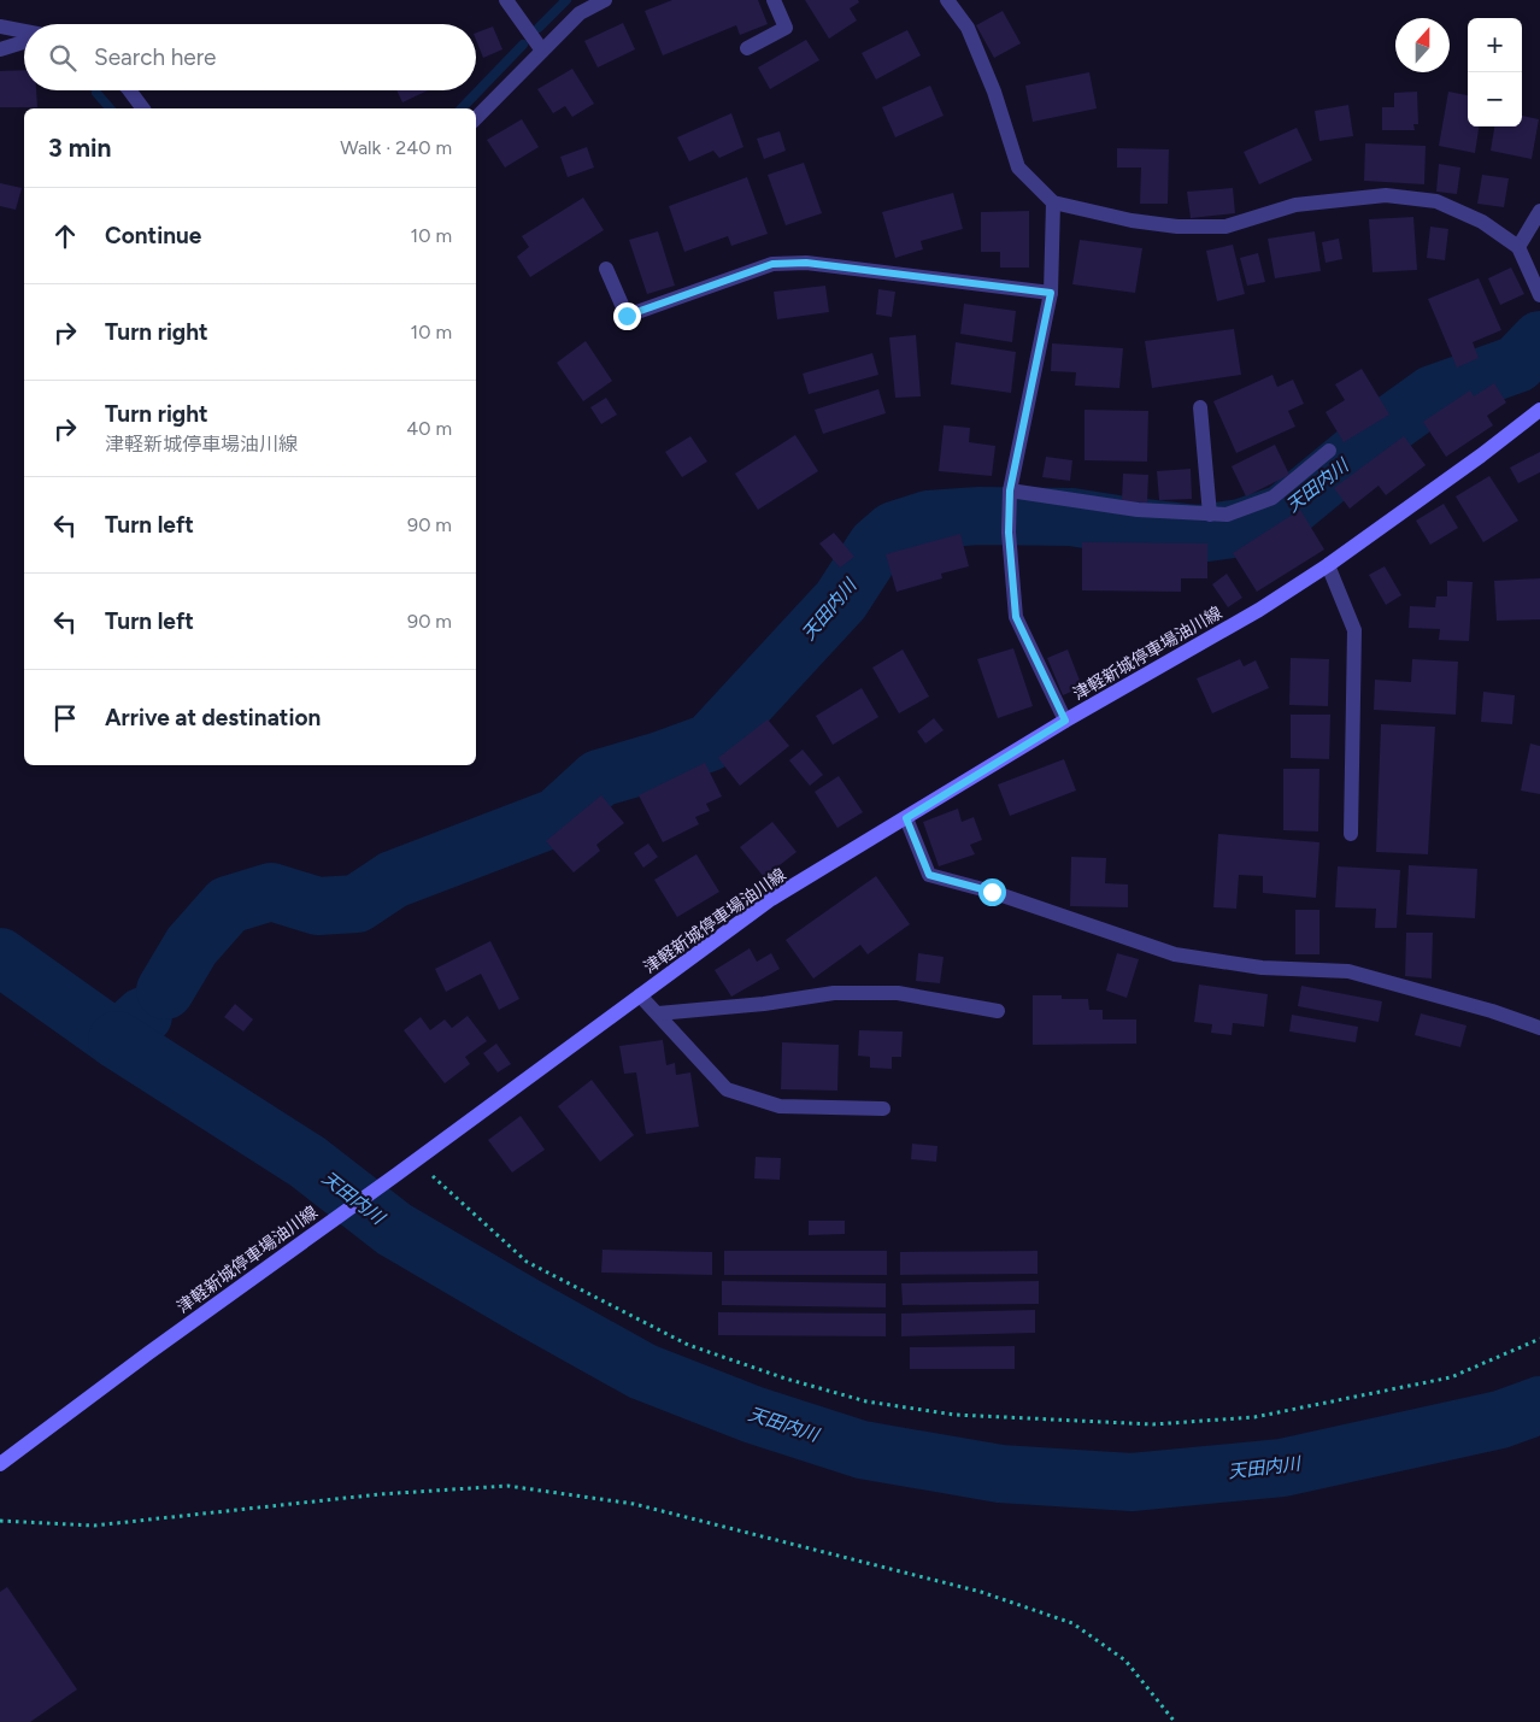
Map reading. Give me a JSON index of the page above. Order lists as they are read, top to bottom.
{
  "streets": {
    "main road": ["津軽新城停車場油川線"]
  },
  "water": ["天田内川"],
  "north": "top",
  "page": {
    "map_buttons": ["+", "−"],
    "search": "Search here",
    "heading": ["3 min", "Walk · 240 m"],
    "list": [
      ["Continue", "10 m"],
      ["Turn right", "10 m"],
      ["Turn right", "津軽新城停車場油川線", "40 m"],
      ["Turn left", "90 m"],
      ["Turn left", "90 m"],
      "Arrive at destination"
    ]
  }
}
